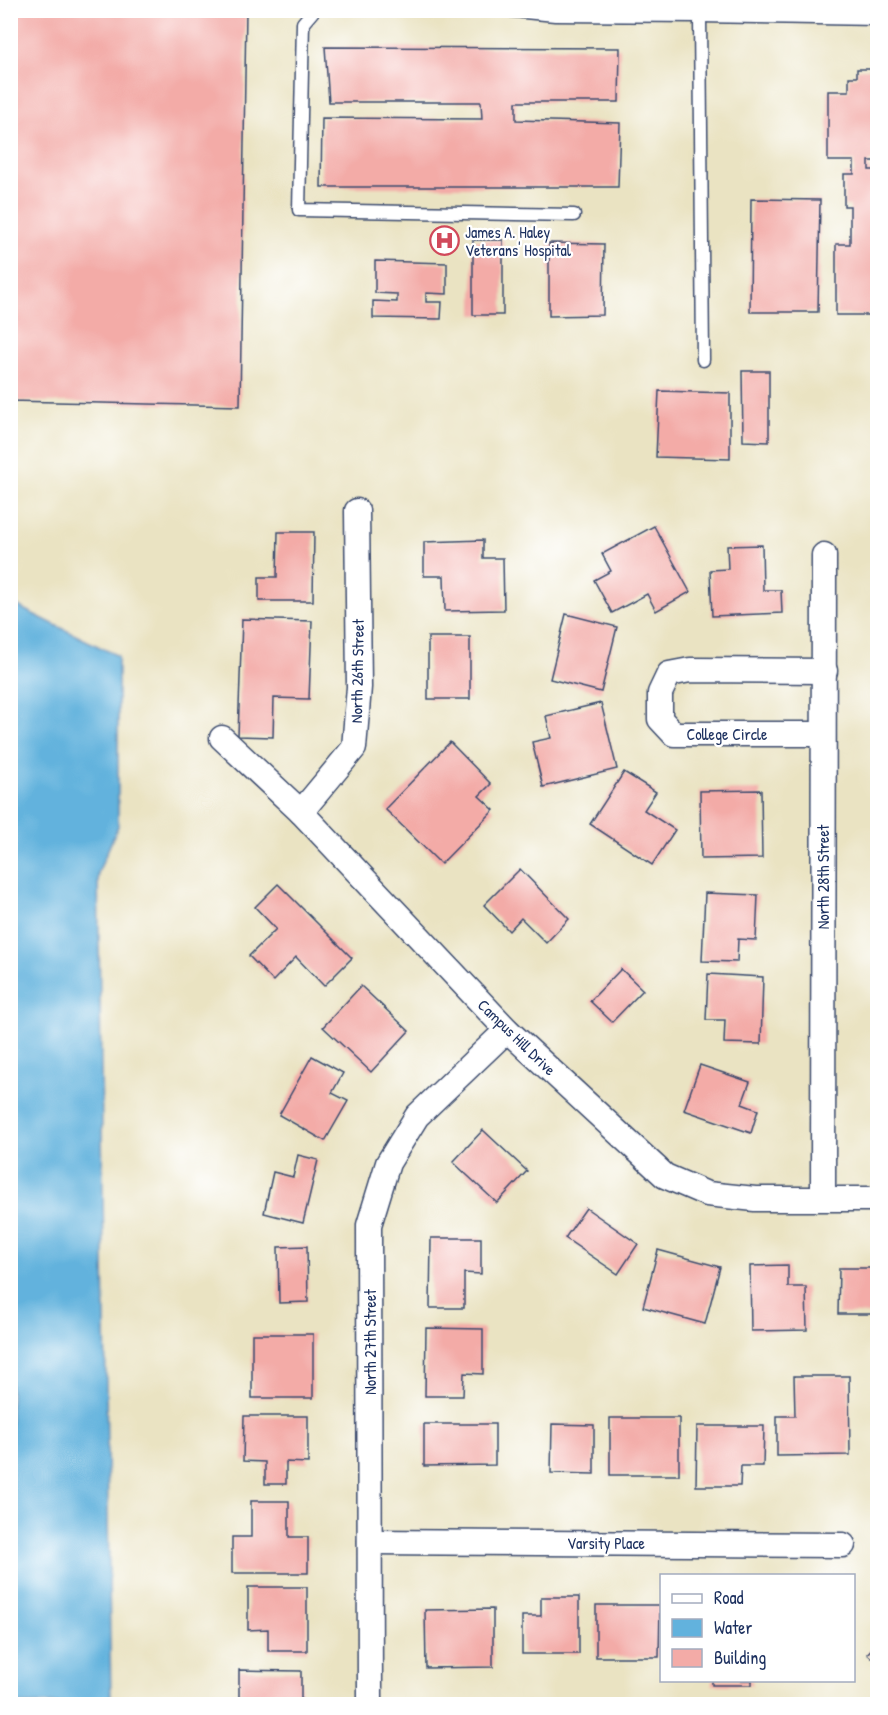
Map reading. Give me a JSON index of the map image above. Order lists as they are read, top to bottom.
{
  "streets": {
    "street": [
      "North 26th Street",
      "College Circle",
      "North 28th Street",
      "Campus Hill Drive",
      "North 27th Street",
      "Varsity Place"
    ]
  },
  "crossings": [
    ["North 26th Street", "Campus Hill Drive"],
    ["College Circle", "North 28th Street"],
    ["North 28th Street", "Campus Hill Drive"],
    ["Campus Hill Drive", "North 27th Street"],
    ["North 27th Street", "Varsity Place"]
  ],
  "places": {
    "hospital": ["James A. Haley Veterans' Hospital"]
  },
  "legend": ["Road", "Water", "Building"]
}
